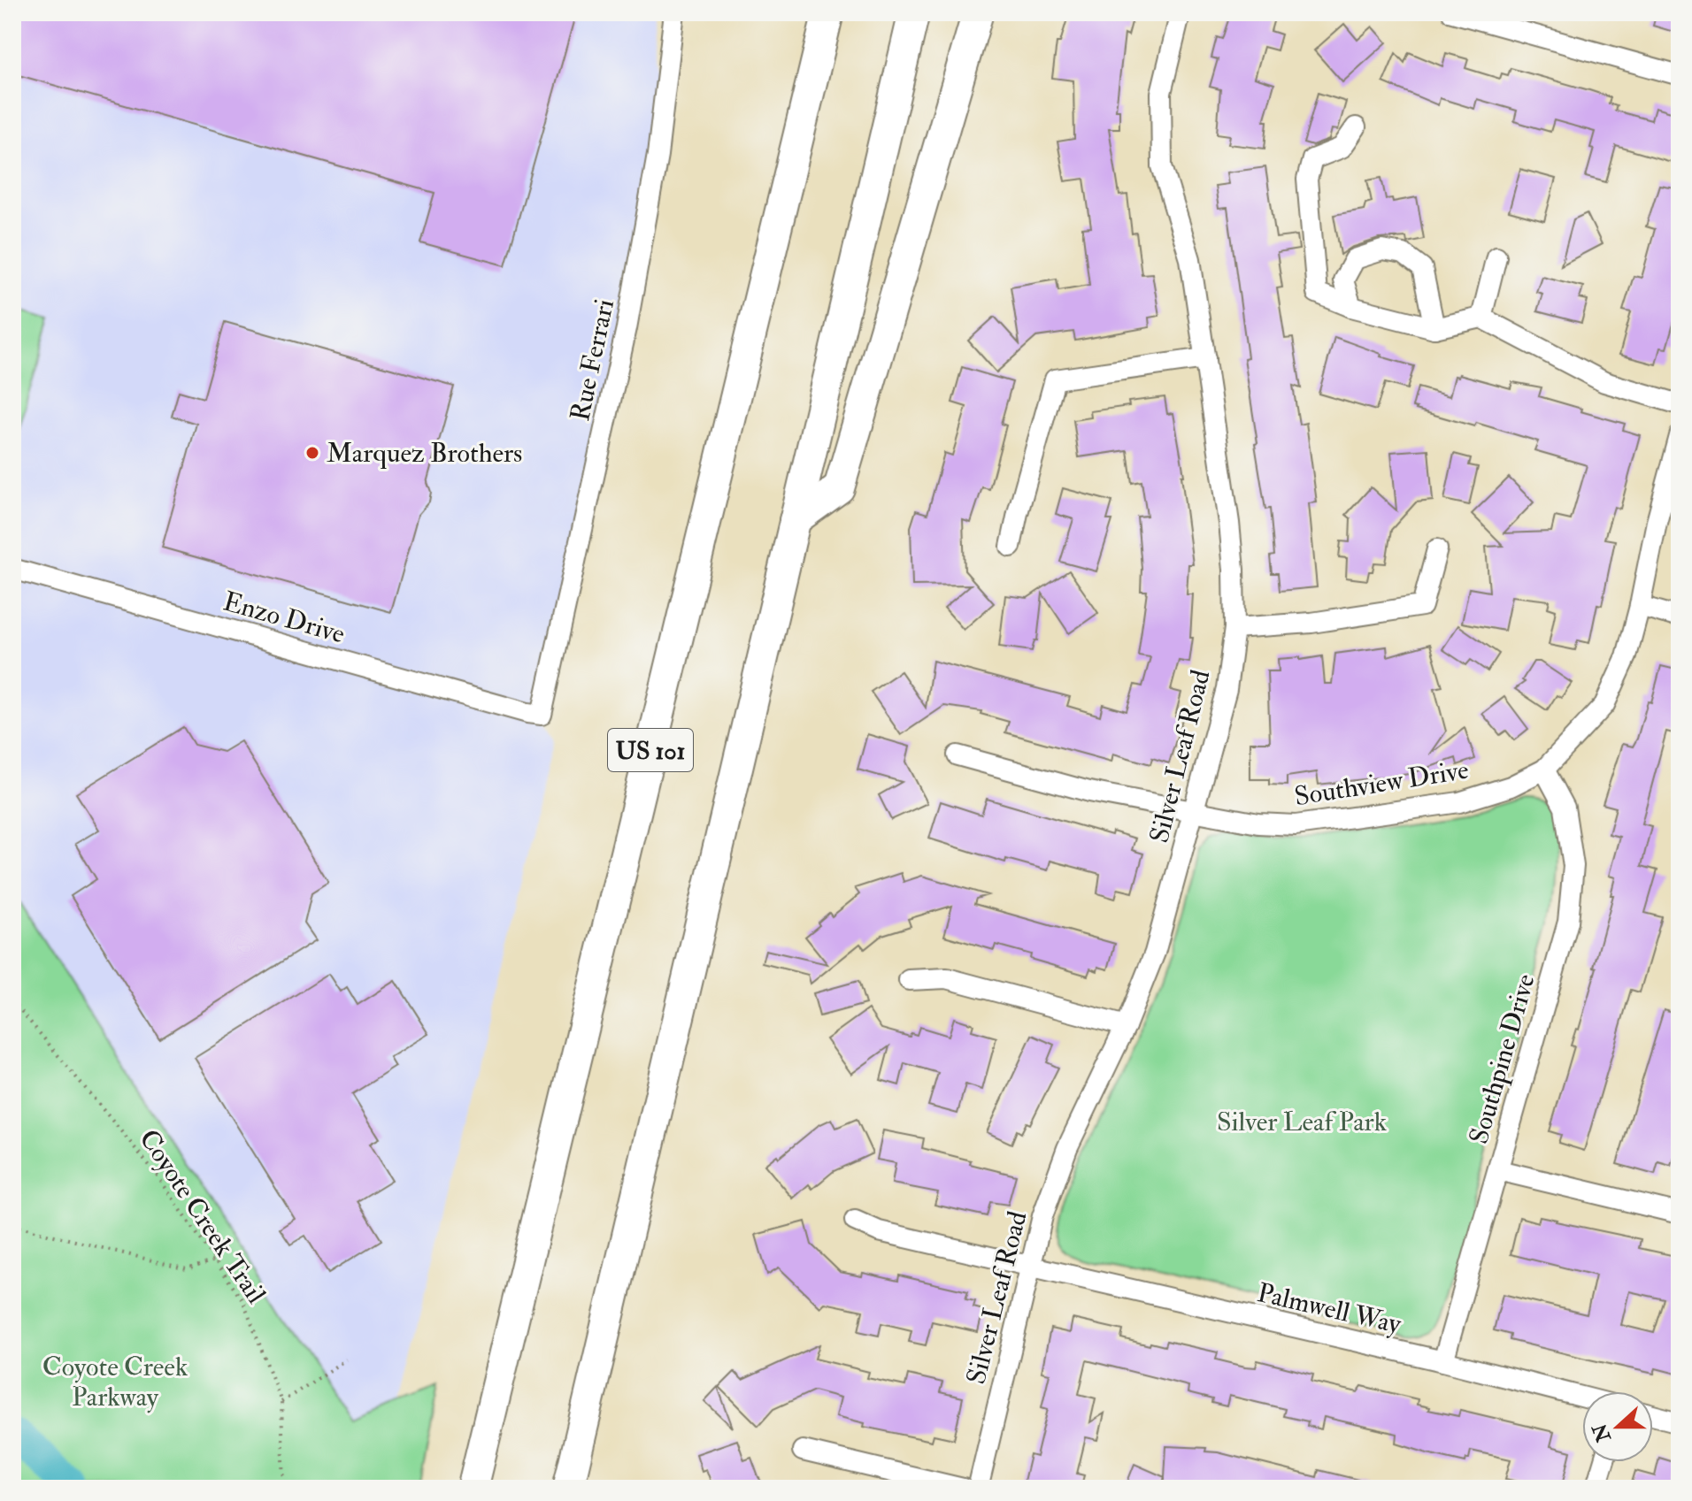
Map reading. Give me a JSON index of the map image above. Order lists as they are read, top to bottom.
{
  "streets": {
    "highway": ["US 101"],
    "street": [
      "Rue Ferrari",
      "Enzo Drive",
      "Silver Leaf Road",
      "Southview Drive",
      "Southpine Drive",
      "Palmwell Way"
    ],
    "path": ["Coyote Creek Trail"]
  },
  "crossings": [
    ["Rue Ferrari", "Enzo Drive"],
    ["Silver Leaf Road", "Southview Drive"],
    ["Silver Leaf Road", "Palmwell Way"],
    ["Southview Drive", "Southpine Drive"],
    ["Southpine Drive", "Palmwell Way"]
  ],
  "parks": ["Silver Leaf Park", "Coyote Creek Parkway"],
  "places": ["Marquez Brothers"],
  "north": "left"
}
